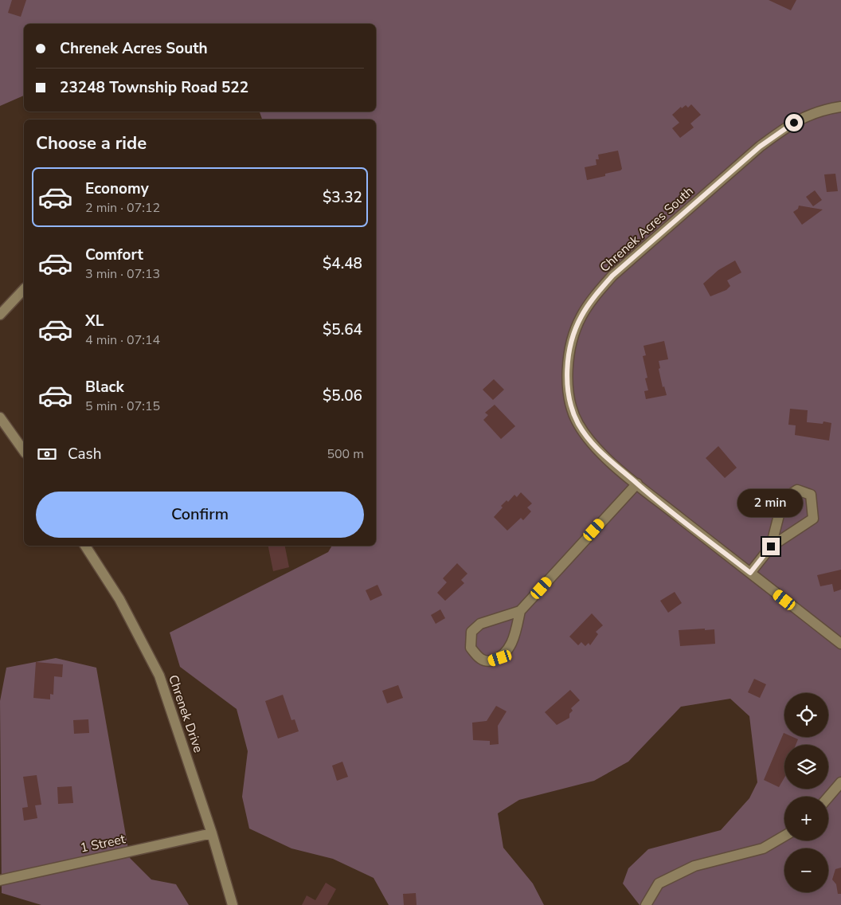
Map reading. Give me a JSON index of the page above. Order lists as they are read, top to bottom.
{
  "streets": {
    "street": ["Chrenek Acres South", "Chrenek Drive", "1 Street"]
  },
  "crossings": [
    ["Chrenek Drive", "1 Street"]
  ],
  "page": {
    "banner": ["Chrenek Acres South", "23248 Township Road 522"],
    "heading": "Choose a ride",
    "list": [
      {
        "name": "Economy",
        "note": "2 min · 07:12",
        "value": "$3.32"
      },
      {
        "name": "Comfort",
        "note": "3 min · 07:13",
        "value": "$4.48"
      },
      {
        "name": "XL",
        "note": "4 min · 07:14",
        "value": "$5.64"
      },
      {
        "name": "Black",
        "note": "5 min · 07:15",
        "value": "$5.06"
      }
    ],
    "pay": ["Cash", "500 m"],
    "buttons": "Confirm",
    "bubble": "2 min",
    "map_buttons": ["+", "−"]
  }
}
